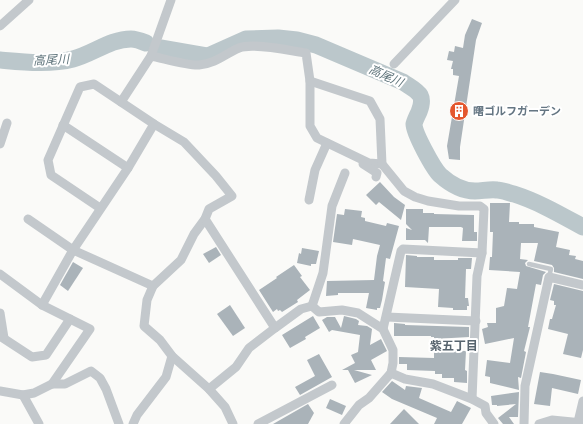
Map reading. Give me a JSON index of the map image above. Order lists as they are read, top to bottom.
{
  "districts": ["紫五丁目"],
  "water": ["高尾川"],
  "places": {
    "building": ["曙ゴルフガーデン"]
  }
}
